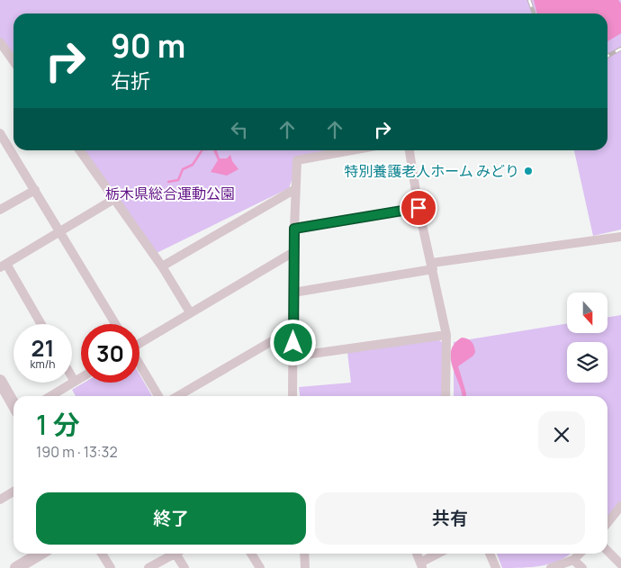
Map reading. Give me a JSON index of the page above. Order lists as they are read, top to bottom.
{
  "parks": ["栃木県総合運動公園"],
  "places": ["特別養護老人ホーム みどり"],
  "north": "bottom",
  "page": {
    "turn": ["90 m", "右折"],
    "speed": "21 km/h",
    "limit": "30",
    "heading": ["1 分", "190 m · 13:32"],
    "buttons": ["終了", "共有"]
  }
}
